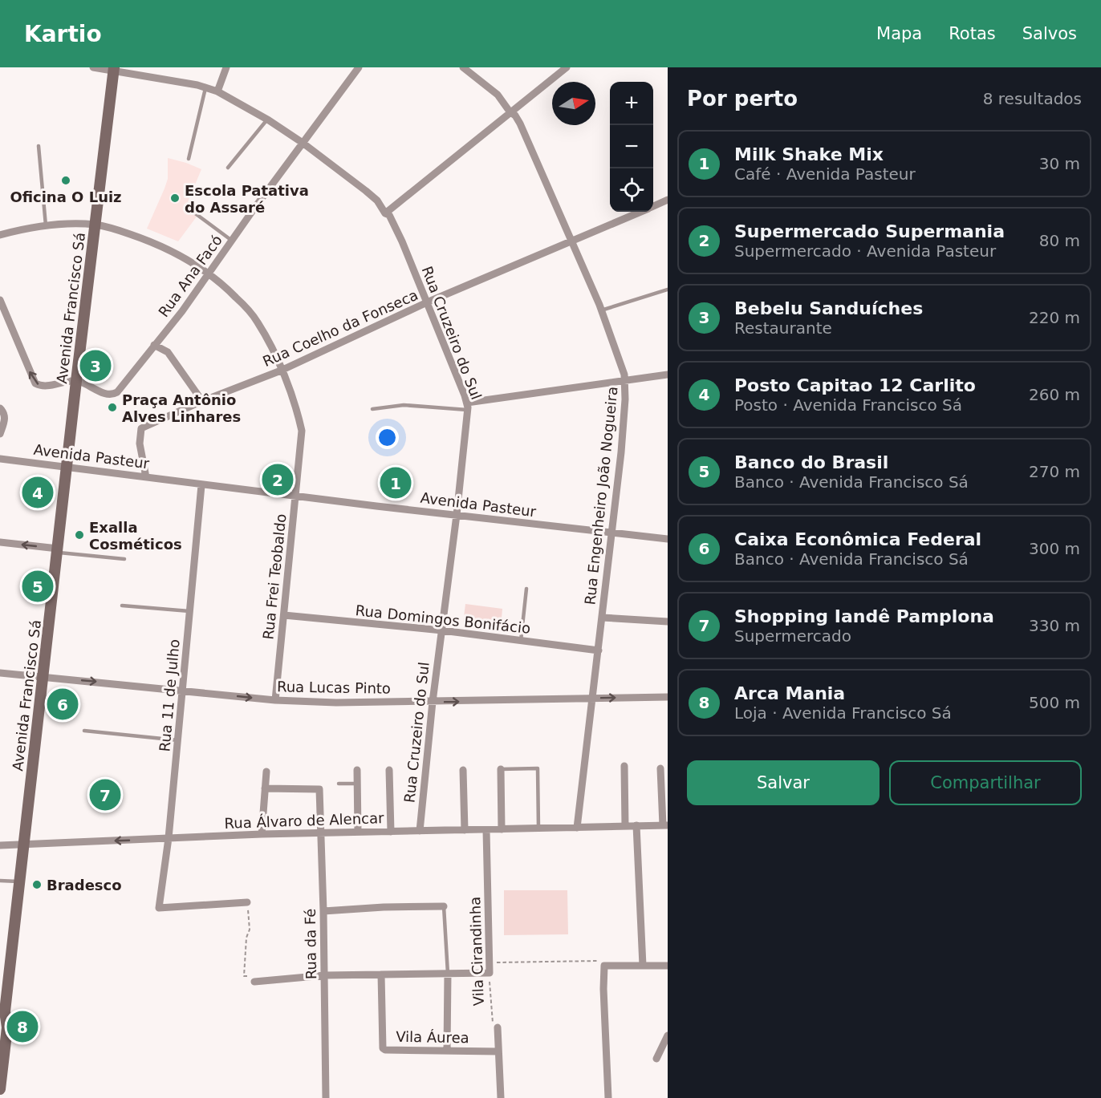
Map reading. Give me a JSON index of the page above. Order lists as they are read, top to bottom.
{
  "streets": {
    "main road": ["Avenida Francisco Sá"],
    "street": [
      "Rua Ana Facó",
      "Rua Coelho da Fonseca",
      "Rua Cruzeiro do Sul",
      "Avenida Pasteur",
      "Rua Engenheiro João Nogueira",
      "Rua Frei Teobaldo",
      "Rua Domingos Bonifácio",
      "Rua Lucas Pinto",
      "Rua 11 de Julho",
      "Rua Álvaro de Alencar",
      "Rua da Fé",
      "Vila Cirandinha",
      "Vila Áurea"
    ]
  },
  "crossings": [
    ["Rua Ana Facó", "Avenida Francisco Sá"],
    ["Rua Ana Facó", "Rua Cruzeiro do Sul"],
    ["Rua Ana Facó", "Rua Frei Teobaldo"],
    ["Avenida Francisco Sá", "Rua Cruzeiro do Sul"],
    ["Avenida Francisco Sá", "Avenida Pasteur"],
    ["Avenida Francisco Sá", "Rua Frei Teobaldo"],
    ["Avenida Francisco Sá", "Rua Lucas Pinto"],
    ["Avenida Francisco Sá", "Rua Álvaro de Alencar"],
    ["Rua Coelho da Fonseca", "Rua Cruzeiro do Sul"],
    ["Rua Coelho da Fonseca", "Avenida Pasteur"],
    ["Rua Coelho da Fonseca", "Rua Engenheiro João Nogueira"],
    ["Rua Coelho da Fonseca", "Rua Frei Teobaldo"],
    ["Rua Cruzeiro do Sul", "Avenida Pasteur"],
    ["Rua Cruzeiro do Sul", "Rua Domingos Bonifácio"],
    ["Rua Cruzeiro do Sul", "Rua Lucas Pinto"],
    ["Rua Cruzeiro do Sul", "Rua Álvaro de Alencar"],
    ["Avenida Pasteur", "Rua Engenheiro João Nogueira"],
    ["Avenida Pasteur", "Rua Frei Teobaldo"],
    ["Avenida Pasteur", "Rua 11 de Julho"],
    ["Rua Engenheiro João Nogueira", "Rua Domingos Bonifácio"],
    ["Rua Engenheiro João Nogueira", "Rua Lucas Pinto"],
    ["Rua Engenheiro João Nogueira", "Rua Álvaro de Alencar"],
    ["Rua Frei Teobaldo", "Rua Domingos Bonifácio"],
    ["Rua Frei Teobaldo", "Rua Lucas Pinto"],
    ["Rua Lucas Pinto", "Rua 11 de Julho"],
    ["Rua 11 de Julho", "Rua Álvaro de Alencar"],
    ["Rua Álvaro de Alencar", "Rua da Fé"],
    ["Rua Álvaro de Alencar", "Vila Cirandinha"]
  ],
  "one_way": ["Rua Lucas Pinto"],
  "places": [
    "Oficina O Luiz",
    "Escola Patativa do Assaré",
    "Praça Antônio Alves Linhares",
    "Exalla Cosméticos",
    "Bradesco"
  ],
  "north": "right",
  "page": {
    "header": "Kartio",
    "nav": ["Mapa", "Rotas", "Salvos"],
    "heading": ["Por perto", "8 resultados"],
    "map_buttons": ["+", "−"],
    "list": [
      {
        "mark": "1",
        "name": "Milk Shake Mix",
        "note": "Café · Avenida Pasteur",
        "value": "30 m"
      },
      {
        "mark": "2",
        "name": "Supermercado Supermania",
        "note": "Supermercado · Avenida Pasteur",
        "value": "80 m"
      },
      {
        "mark": "3",
        "name": "Bebelu Sanduíches",
        "note": "Restaurante",
        "value": "220 m"
      },
      {
        "mark": "4",
        "name": "Posto Capitao 12 Carlito",
        "note": "Posto · Avenida Francisco Sá",
        "value": "260 m"
      },
      {
        "mark": "5",
        "name": "Banco do Brasil",
        "note": "Banco · Avenida Francisco Sá",
        "value": "270 m"
      },
      {
        "mark": "6",
        "name": "Caixa Econômica Federal",
        "note": "Banco · Avenida Francisco Sá",
        "value": "300 m"
      },
      {
        "mark": "7",
        "name": "Shopping Iandê Pamplona",
        "note": "Supermercado",
        "value": "330 m"
      },
      {
        "mark": "8",
        "name": "Arca Mania",
        "note": "Loja · Avenida Francisco Sá",
        "value": "500 m"
      }
    ],
    "pins": [
      "3",
      "2",
      "1",
      "4",
      "5",
      "6",
      "7",
      "8"
    ],
    "buttons": ["Salvar", "Compartilhar"]
  }
}
